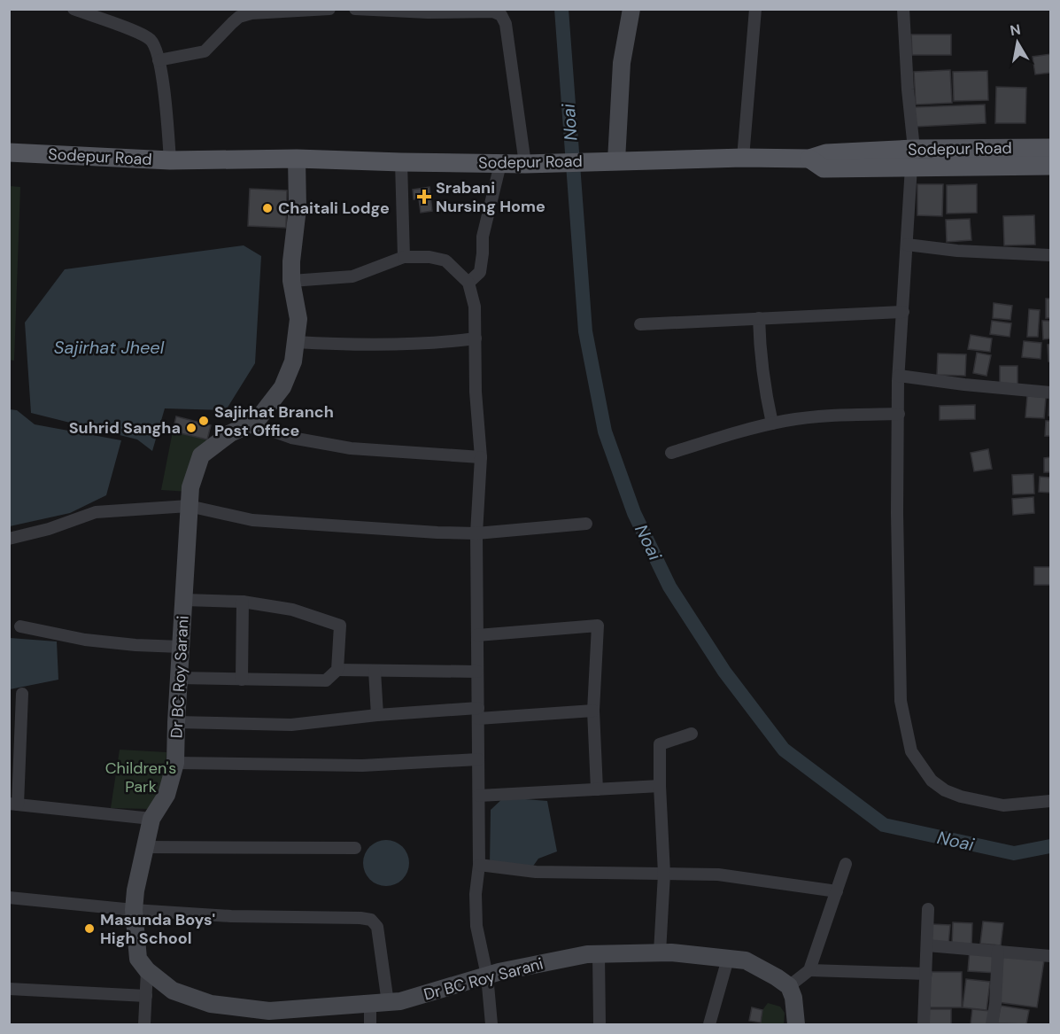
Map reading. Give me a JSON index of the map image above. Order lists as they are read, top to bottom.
{
  "streets": {
    "main road": ["Sodepur Road"],
    "street": ["Dr BC Roy Sarani"]
  },
  "crossings": [
    ["Sodepur Road", "Dr BC Roy Sarani"]
  ],
  "water": ["Noai", "Sajirhat Jheel"],
  "parks": ["Children's Park"],
  "places": {
    "health": ["Srabani Nursing Home"],
    "other": [
      "Chaitali Lodge",
      "Sajirhat Branch Post Office",
      "Suhrid Sangha",
      "Masunda Boys' High School"
    ]
  },
  "north": "top"
}
